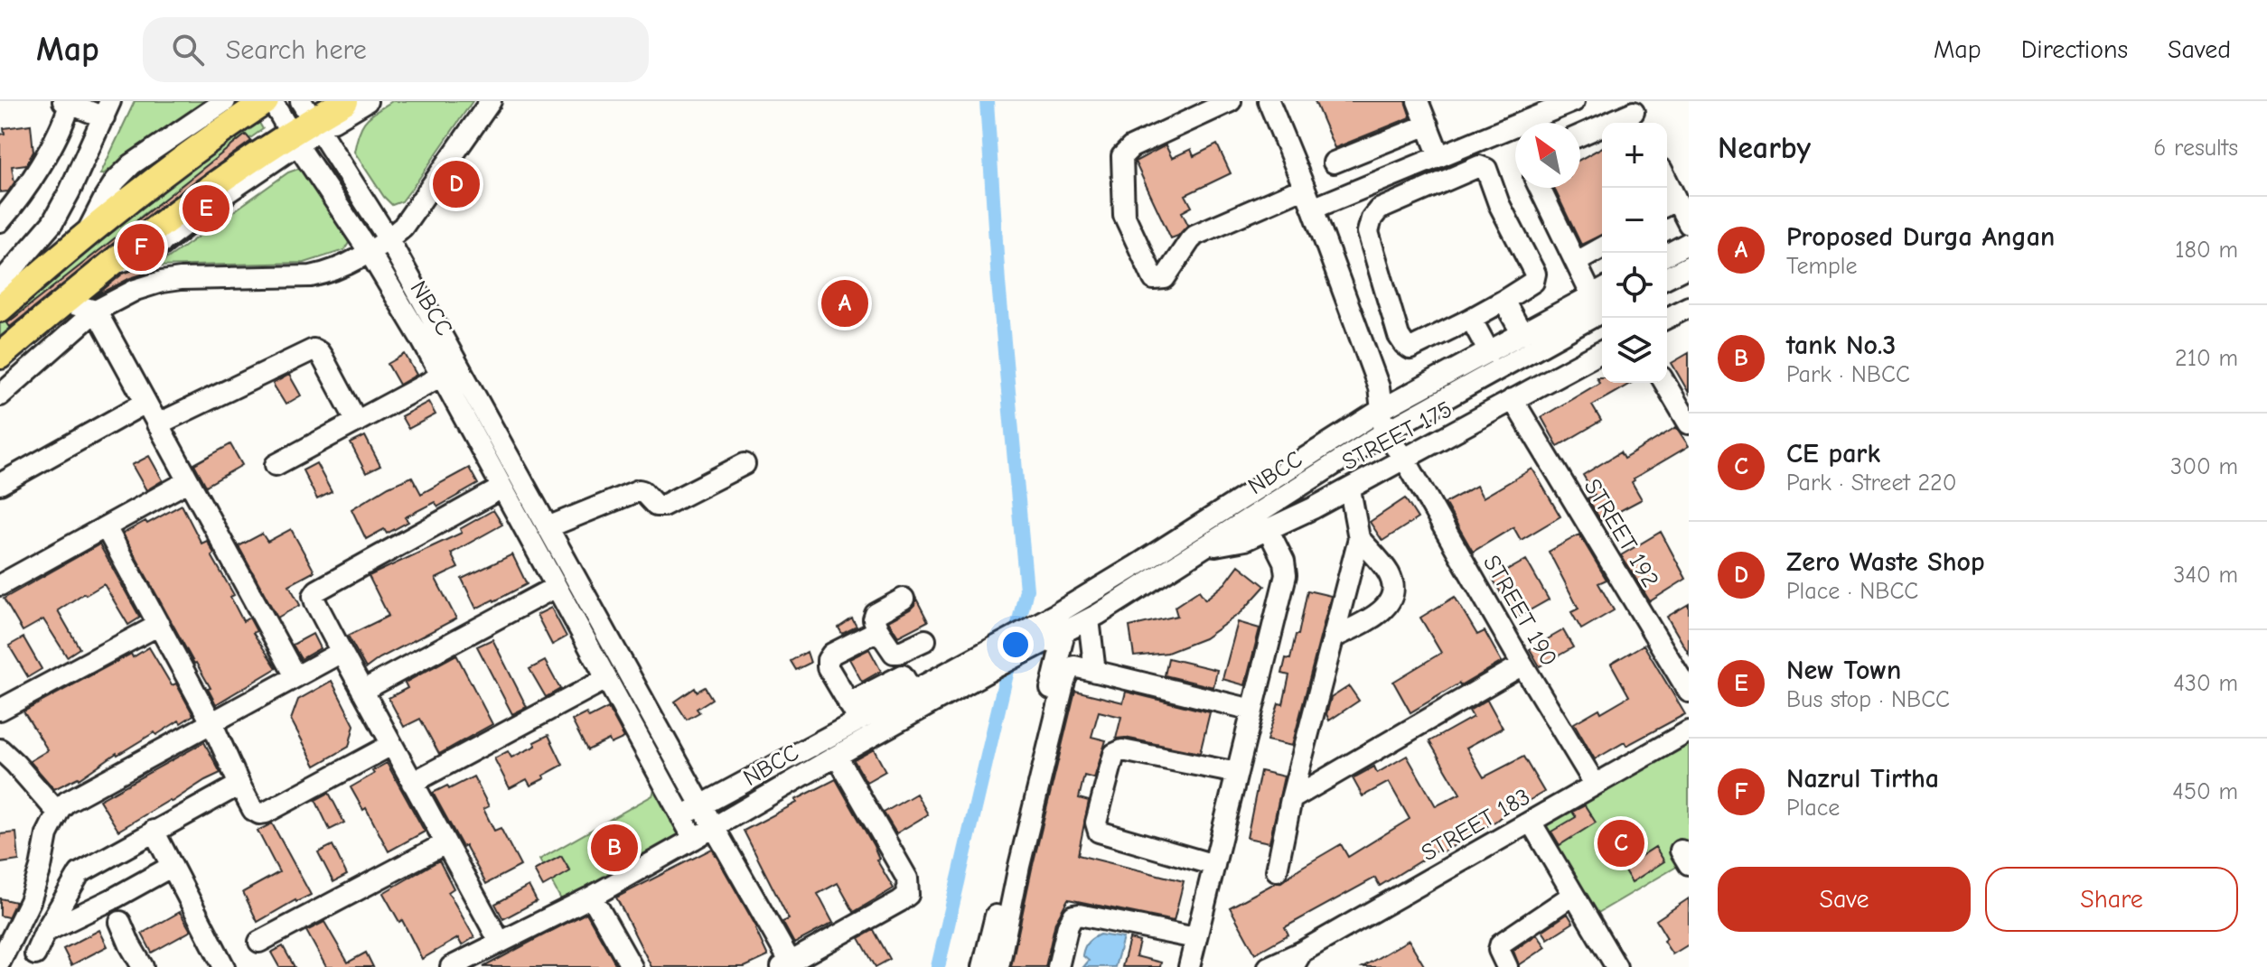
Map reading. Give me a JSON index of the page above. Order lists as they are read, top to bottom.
{
  "streets": {
    "street": [
      "NBCC",
      "STREET 175",
      "STREET 192",
      "STREET 190",
      "STREET 183"
    ]
  },
  "crossings": [
    ["NBCC", "STREET 175"],
    ["NBCC", "STREET 190"],
    ["STREET 175", "STREET 192"],
    ["STREET 175", "STREET 190"],
    ["STREET 190", "STREET 183"]
  ],
  "north": "top left",
  "page": {
    "header": "Map",
    "search": "Search here",
    "nav": ["Map", "Directions", "Saved"],
    "heading": ["Nearby", "6 results"],
    "map_buttons": ["+", "−"],
    "pins": [
      "D",
      "E",
      "F",
      "A",
      "C",
      "B"
    ],
    "list": [
      {
        "mark": "A",
        "name": "Proposed Durga Angan",
        "note": "Temple",
        "value": "180 m"
      },
      {
        "mark": "B",
        "name": "tank No.3",
        "note": "Park · NBCC",
        "value": "210 m"
      },
      {
        "mark": "C",
        "name": "CE park",
        "note": "Park · Street 220",
        "value": "300 m"
      },
      {
        "mark": "D",
        "name": "Zero Waste Shop",
        "note": "Place · NBCC",
        "value": "340 m"
      },
      {
        "mark": "E",
        "name": "New Town",
        "note": "Bus stop · NBCC",
        "value": "430 m"
      },
      {
        "mark": "F",
        "name": "Nazrul Tirtha",
        "note": "Place",
        "value": "450 m"
      }
    ],
    "buttons": ["Save", "Share"]
  }
}
